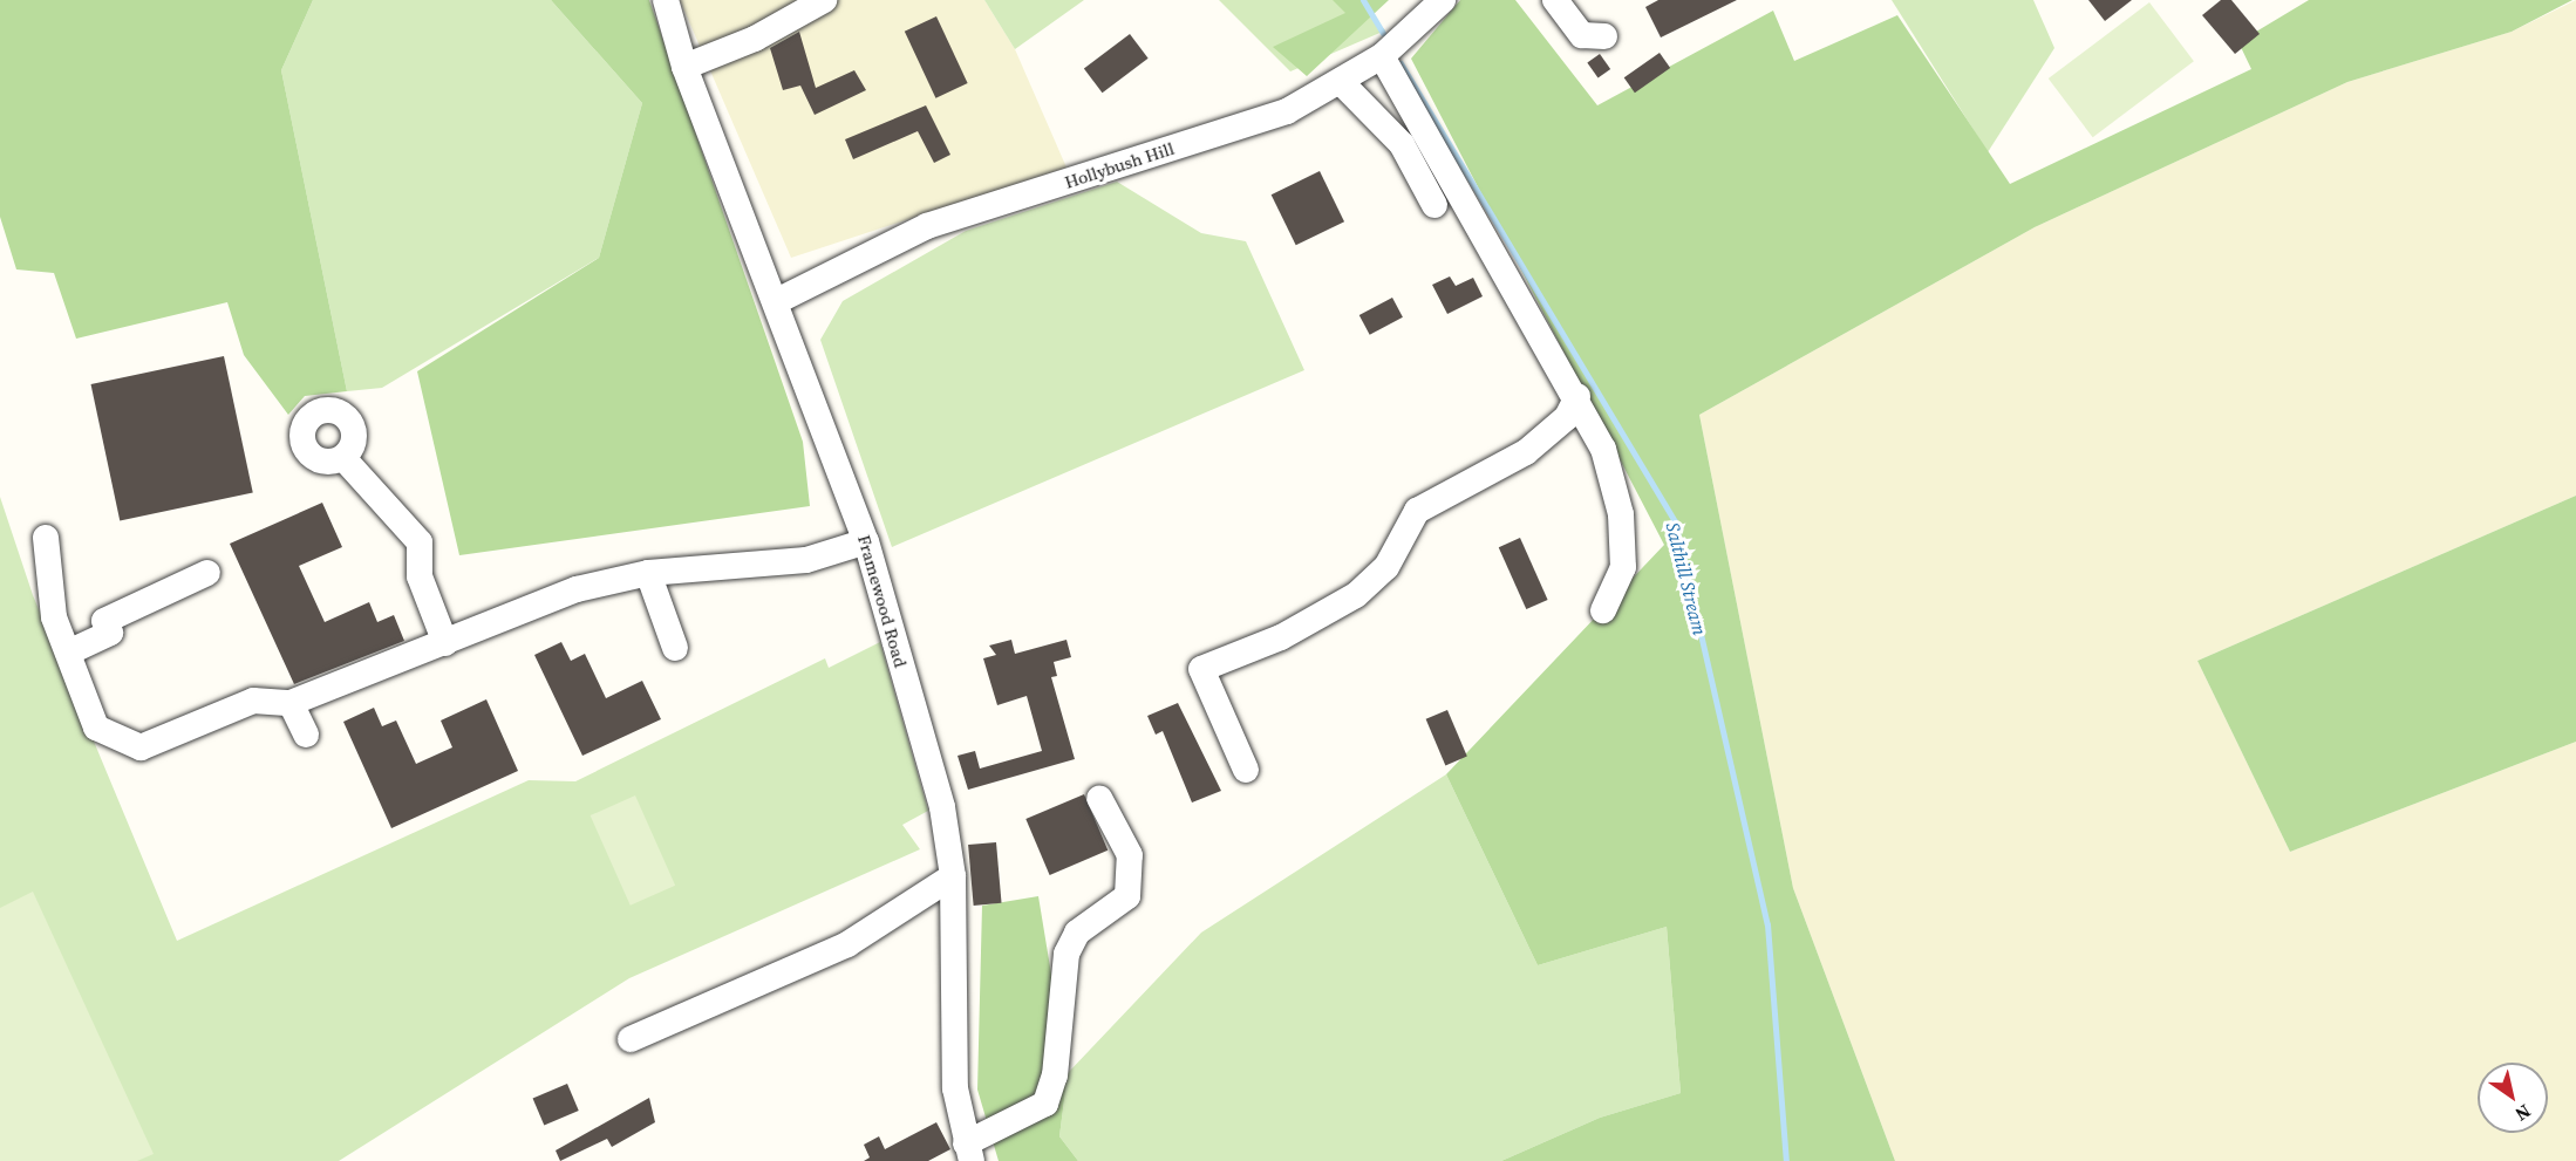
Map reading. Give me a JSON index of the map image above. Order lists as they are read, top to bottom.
{
  "streets": {
    "street": ["Hollybush Hill", "Framewood Road"]
  },
  "crossings": [
    ["Hollybush Hill", "Framewood Road"]
  ],
  "water": ["Salthill Stream"],
  "north": "bottom right"
}
